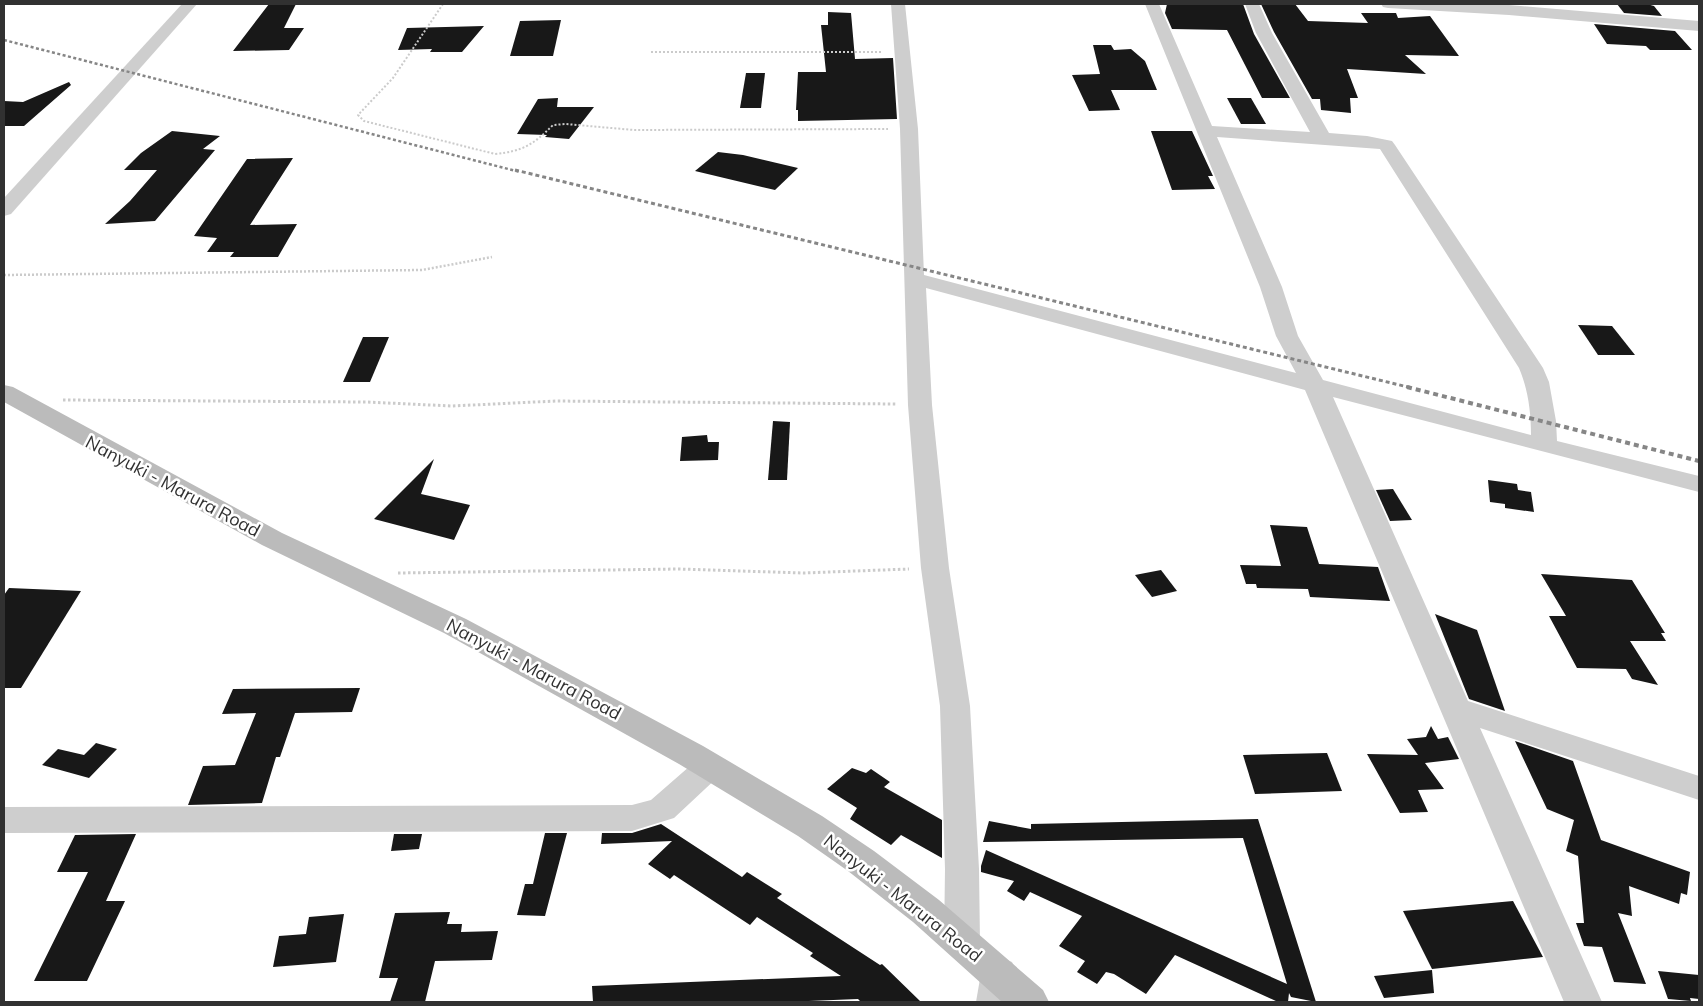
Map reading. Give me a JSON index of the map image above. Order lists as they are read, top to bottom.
{
  "streets": {
    "street": ["Nanyuki - Marura Road"]
  }
}
